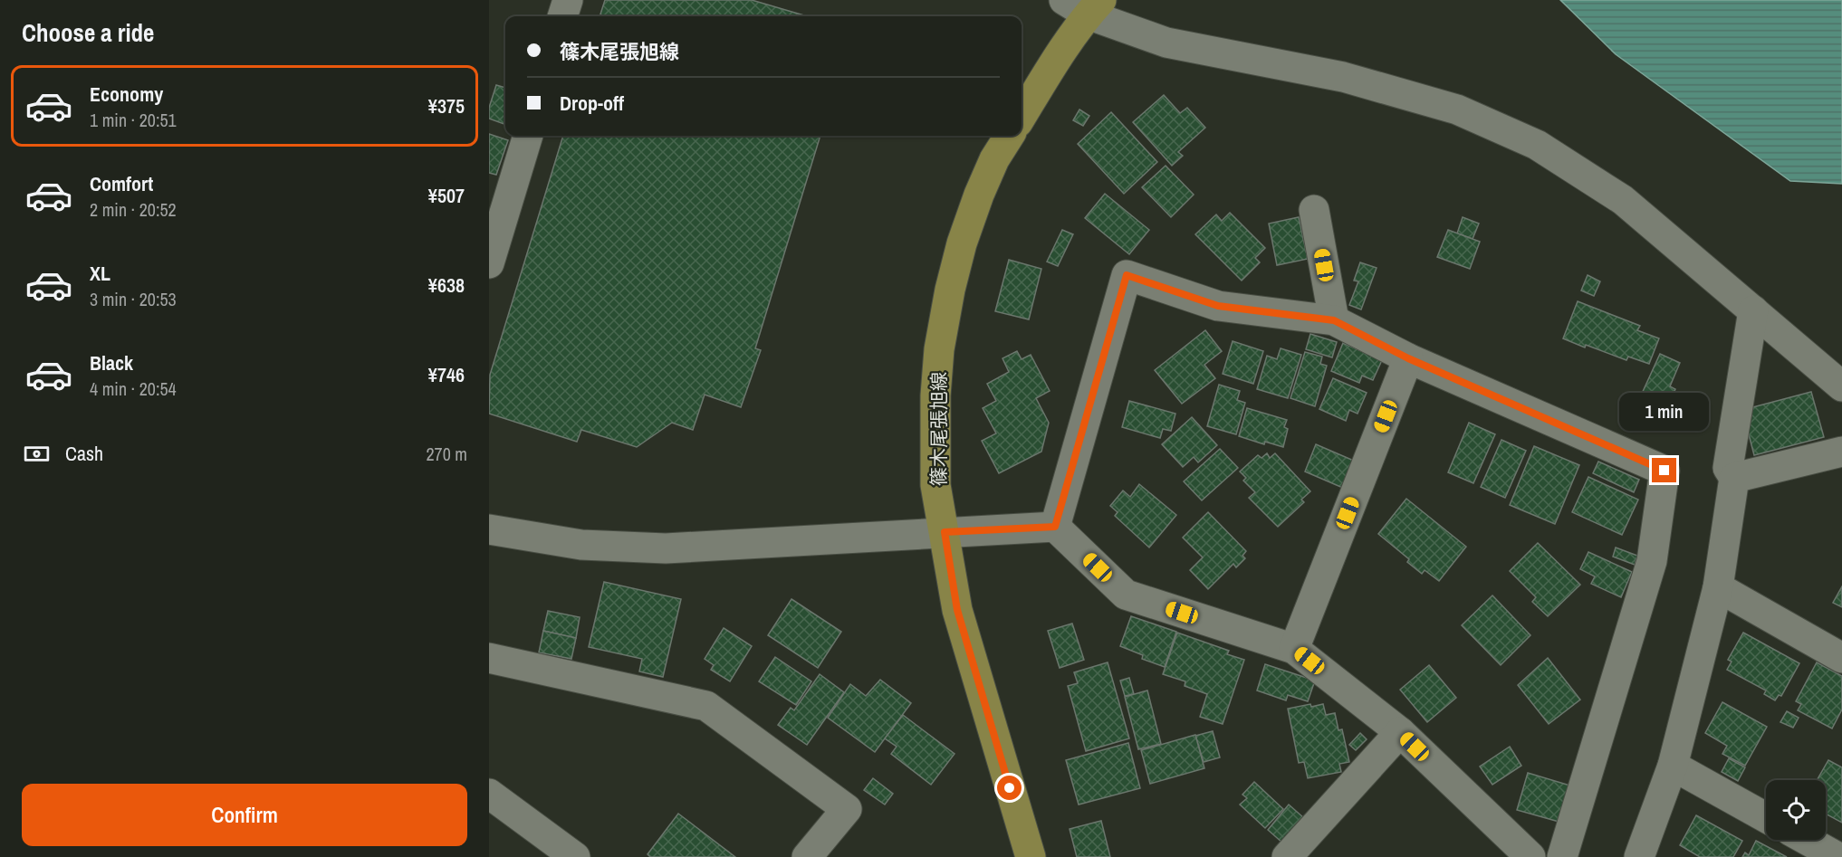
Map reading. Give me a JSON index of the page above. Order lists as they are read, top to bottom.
{
  "streets": {
    "main road": ["篠木尾張旭線"]
  },
  "page": {
    "heading": "Choose a ride",
    "banner": ["篠木尾張旭線", "Drop-off"],
    "list": [
      {
        "name": "Economy",
        "note": "1 min · 20:51",
        "value": "¥375"
      },
      {
        "name": "Comfort",
        "note": "2 min · 20:52",
        "value": "¥507"
      },
      {
        "name": "XL",
        "note": "3 min · 20:53",
        "value": "¥638"
      },
      {
        "name": "Black",
        "note": "4 min · 20:54",
        "value": "¥746"
      }
    ],
    "bubble": "1 min",
    "pay": ["Cash", "270 m"],
    "buttons": "Confirm"
  }
}
